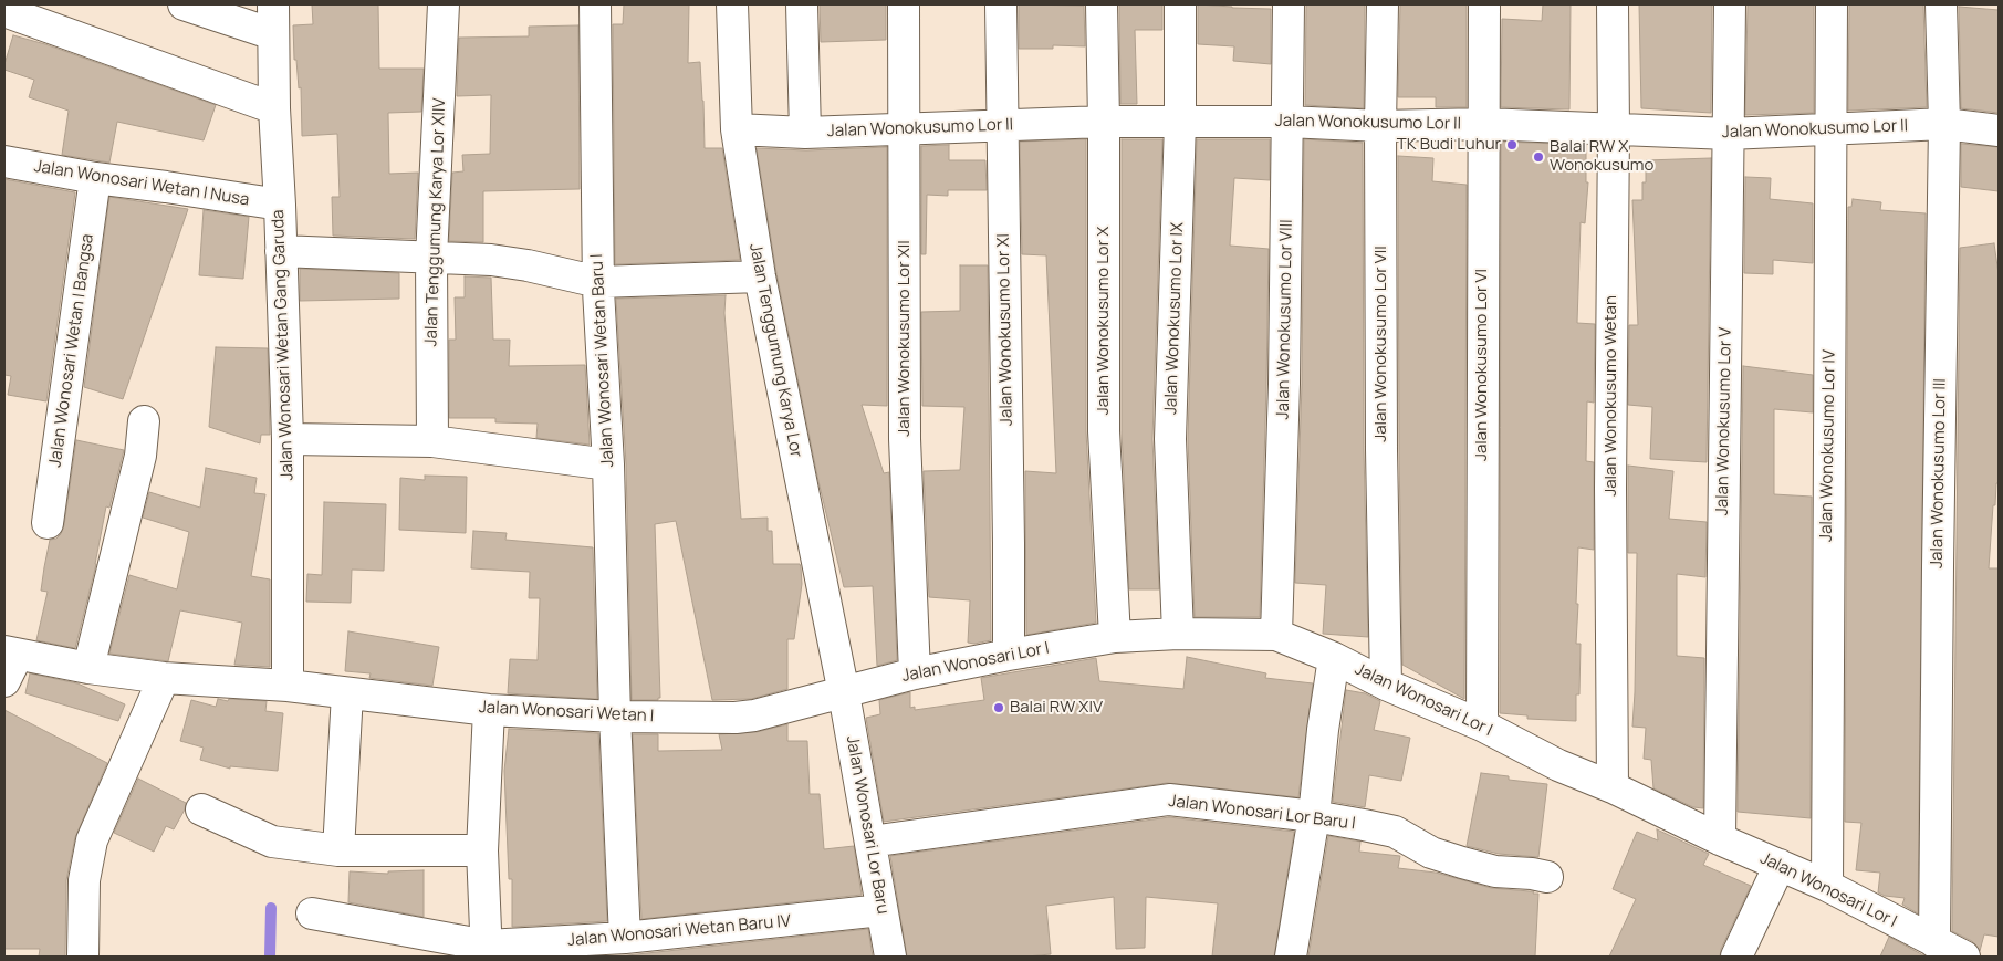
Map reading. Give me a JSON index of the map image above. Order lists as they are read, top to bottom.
{
  "streets": {
    "street": [
      "Jalan Wonokusumo Lor II",
      "Jalan Wonosari Wetan I Nusa",
      "Jalan Tenggumung Karya Lor XIIV",
      "Jalan Wonokusumo Lor IX",
      "Jalan Wonokusumo Lor VIII",
      "Jalan Wonokusumo Lor X",
      "Jalan Wonokusumo Lor XI",
      "Jalan Wonokusumo Lor XII",
      "Jalan Wonokusumo Lor VII",
      "Jalan Wonosari Wetan Gang Garuda",
      "Jalan Wonosari Wetan I Bangsa",
      "Jalan Tenggumung Karya Lor",
      "Jalan Wonosari Wetan Baru I",
      "Jalan Wonokusumo Lor VI",
      "Jalan Wonokusumo Wetan",
      "Jalan Wonokusumo Lor V",
      "Jalan Wonokusumo Lor IV",
      "Jalan Wonokusumo Lor III",
      "Jalan Wonosari Lor I",
      "Jalan Wonosari Wetan I",
      "Jalan Wonosari Lor Baru I",
      "Jalan Wonosari Lor Baru",
      "Jalan Wonosari Wetan Baru IV"
    ]
  },
  "crossings": [
    ["Jalan Wonokusumo Lor II", "Jalan Wonokusumo Lor IX"],
    ["Jalan Wonokusumo Lor II", "Jalan Wonokusumo Lor VIII"],
    ["Jalan Wonokusumo Lor II", "Jalan Wonokusumo Lor X"],
    ["Jalan Wonokusumo Lor II", "Jalan Wonokusumo Lor XI"],
    ["Jalan Wonokusumo Lor II", "Jalan Wonokusumo Lor XII"],
    ["Jalan Wonokusumo Lor II", "Jalan Wonokusumo Lor VII"],
    ["Jalan Wonokusumo Lor II", "Jalan Tenggumung Karya Lor"],
    ["Jalan Wonokusumo Lor II", "Jalan Wonokusumo Lor VI"],
    ["Jalan Wonokusumo Lor II", "Jalan Wonokusumo Wetan"],
    ["Jalan Wonokusumo Lor II", "Jalan Wonokusumo Lor V"],
    ["Jalan Wonokusumo Lor II", "Jalan Wonokusumo Lor IV"],
    ["Jalan Wonokusumo Lor II", "Jalan Wonokusumo Lor III"],
    ["Jalan Wonosari Wetan I Nusa", "Jalan Wonosari Wetan Gang Garuda"],
    ["Jalan Wonosari Wetan I Nusa", "Jalan Wonosari Wetan I Bangsa"],
    ["Jalan Wonokusumo Lor IX", "Jalan Wonosari Lor I"],
    ["Jalan Wonokusumo Lor VIII", "Jalan Wonosari Lor I"],
    ["Jalan Wonokusumo Lor X", "Jalan Wonosari Lor I"],
    ["Jalan Wonokusumo Lor XI", "Jalan Wonosari Lor I"],
    ["Jalan Wonokusumo Lor XII", "Jalan Wonosari Lor I"],
    ["Jalan Wonokusumo Lor VII", "Jalan Wonosari Lor I"],
    ["Jalan Wonosari Wetan Gang Garuda", "Jalan Wonosari Wetan I"],
    ["Jalan Tenggumung Karya Lor", "Jalan Wonosari Lor I"],
    ["Jalan Tenggumung Karya Lor", "Jalan Wonosari Wetan I"],
    ["Jalan Tenggumung Karya Lor", "Jalan Wonosari Lor Baru"],
    ["Jalan Wonosari Wetan Baru I", "Jalan Wonosari Wetan I"],
    ["Jalan Wonosari Wetan Baru I", "Jalan Wonosari Wetan Baru IV"],
    ["Jalan Wonokusumo Lor VI", "Jalan Wonosari Lor I"],
    ["Jalan Wonokusumo Wetan", "Jalan Wonosari Lor I"],
    ["Jalan Wonokusumo Lor V", "Jalan Wonosari Lor I"],
    ["Jalan Wonokusumo Lor IV", "Jalan Wonosari Lor I"],
    ["Jalan Wonokusumo Lor III", "Jalan Wonosari Lor I"],
    ["Jalan Wonosari Lor I", "Jalan Wonosari Wetan I"],
    ["Jalan Wonosari Lor I", "Jalan Wonosari Lor Baru"],
    ["Jalan Wonosari Wetan I", "Jalan Wonosari Lor Baru"],
    ["Jalan Wonosari Lor Baru I", "Jalan Wonosari Lor Baru"],
    ["Jalan Wonosari Lor Baru", "Jalan Wonosari Wetan Baru IV"]
  ],
  "places": ["TK Budi Luhur", "Balai RW X Wonokusumo", "Balai RW XIV"]
}
